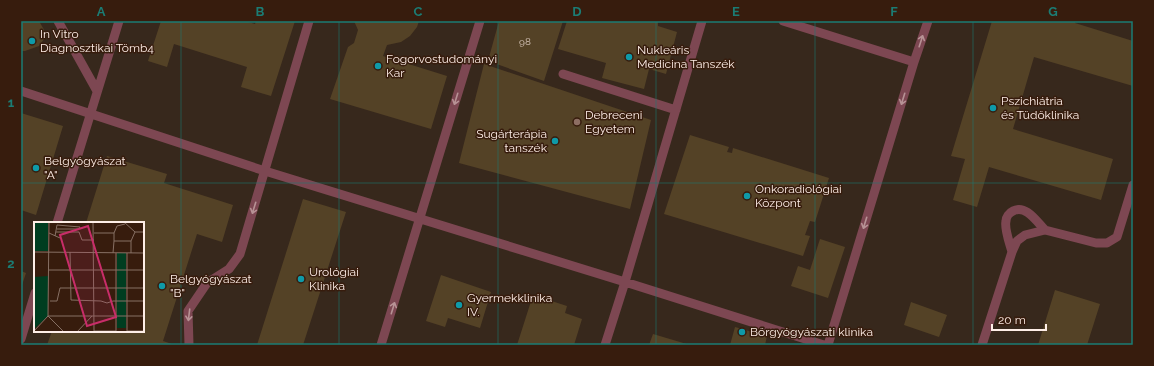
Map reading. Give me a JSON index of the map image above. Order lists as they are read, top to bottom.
{
  "places": [
    "In Vitro Diagnosztikai Tömb4",
    "Nukleáris Medicina Tanszék",
    "Fogorvostudományi Kar",
    "Pszichiátria és Tüdőklinika",
    "Debreceni Egyetem",
    "Sugárterápia tanszék",
    "Belgyógyászat \"A\"",
    "Onkoradiológiai Központ",
    "Urológiai Klinika",
    "Belgyógyászat \"B\"",
    "Gyermekklinika IV.",
    "Bőrgyógyászati klinika"
  ],
  "house_numbers": ["98"],
  "scale_bar": "20 m",
  "grid": {
    "columns": [
      "A",
      "B",
      "C",
      "D",
      "E",
      "F",
      "G"
    ],
    "rows": ["1", "2"]
  }
}
